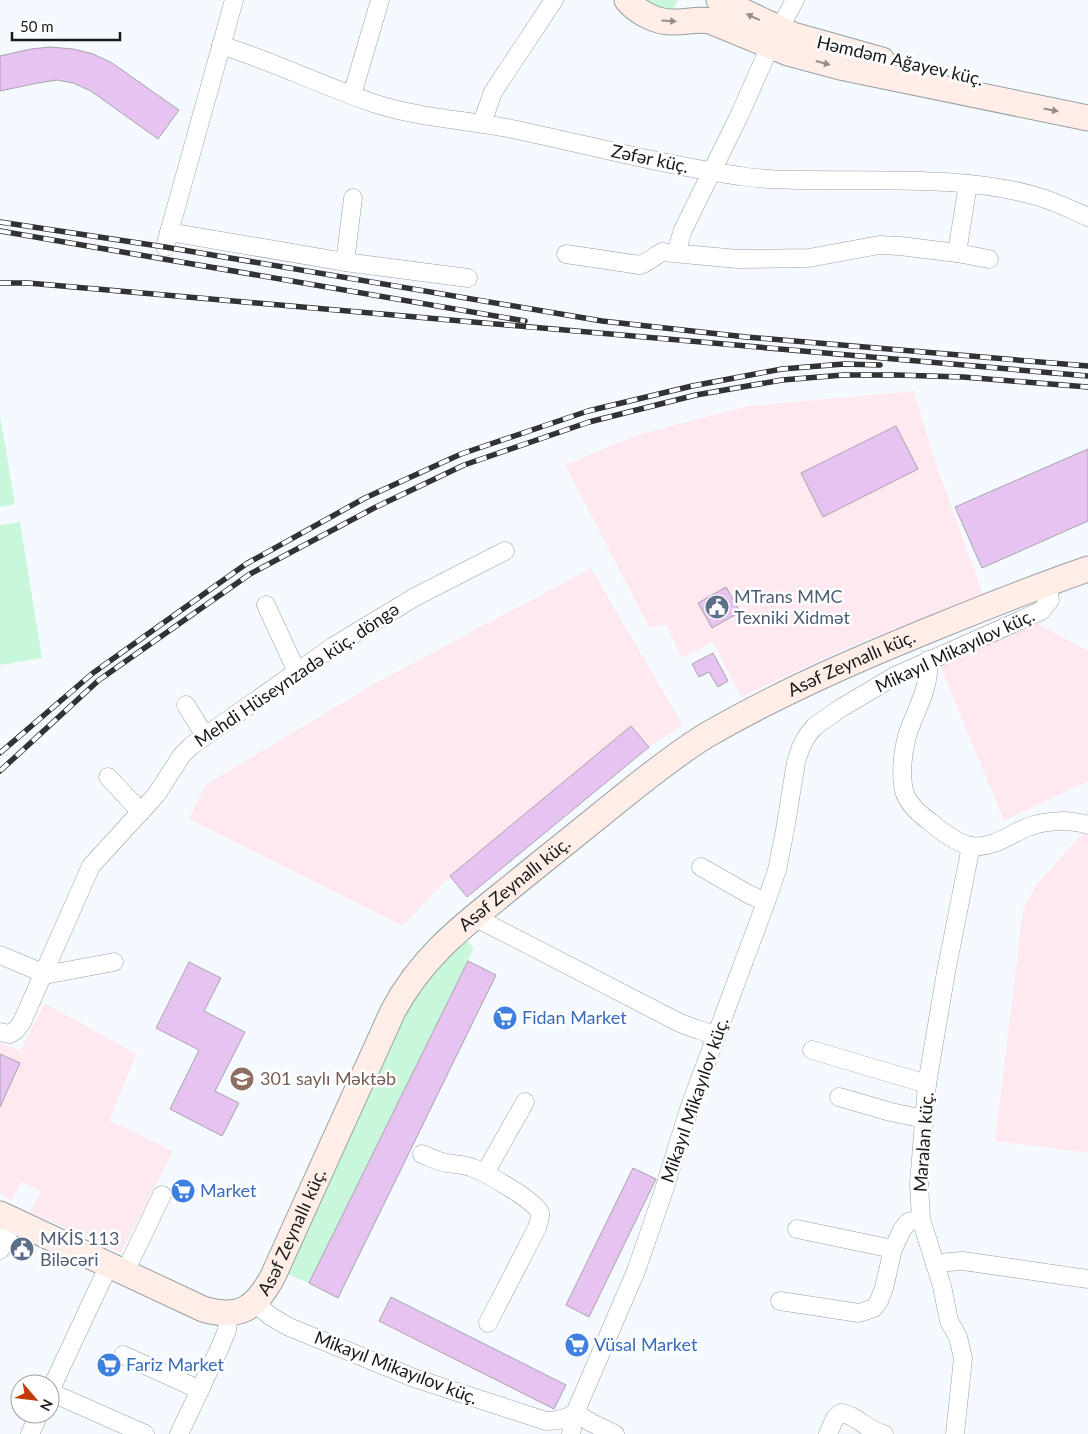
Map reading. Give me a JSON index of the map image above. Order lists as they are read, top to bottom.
{
  "streets": {
    "main road": ["Həmdəm Ağayev küç.", "Asəf Zeynallı küç."],
    "street": [
      "Zəfər küç.",
      "Mikayıl Mikayılov küç.",
      "Mehdi Hüseynzadə küç. döngə",
      "Maralan küç."
    ]
  },
  "crossings": [
    ["Mikayıl Mikayılov küç.", "Asəf Zeynallı küç."]
  ],
  "places": {
    "public building": ["MTrans MMC Texniki Xidmət", "MKİS 113 Biləcəri"],
    "supermarket": [
      "Fidan Market",
      "Market",
      "Vüsal Market",
      "Fariz Market"
    ],
    "school or university": ["301 saylı Məktəb"]
  },
  "scale_bar": "50 m",
  "north": "bottom right"
}
